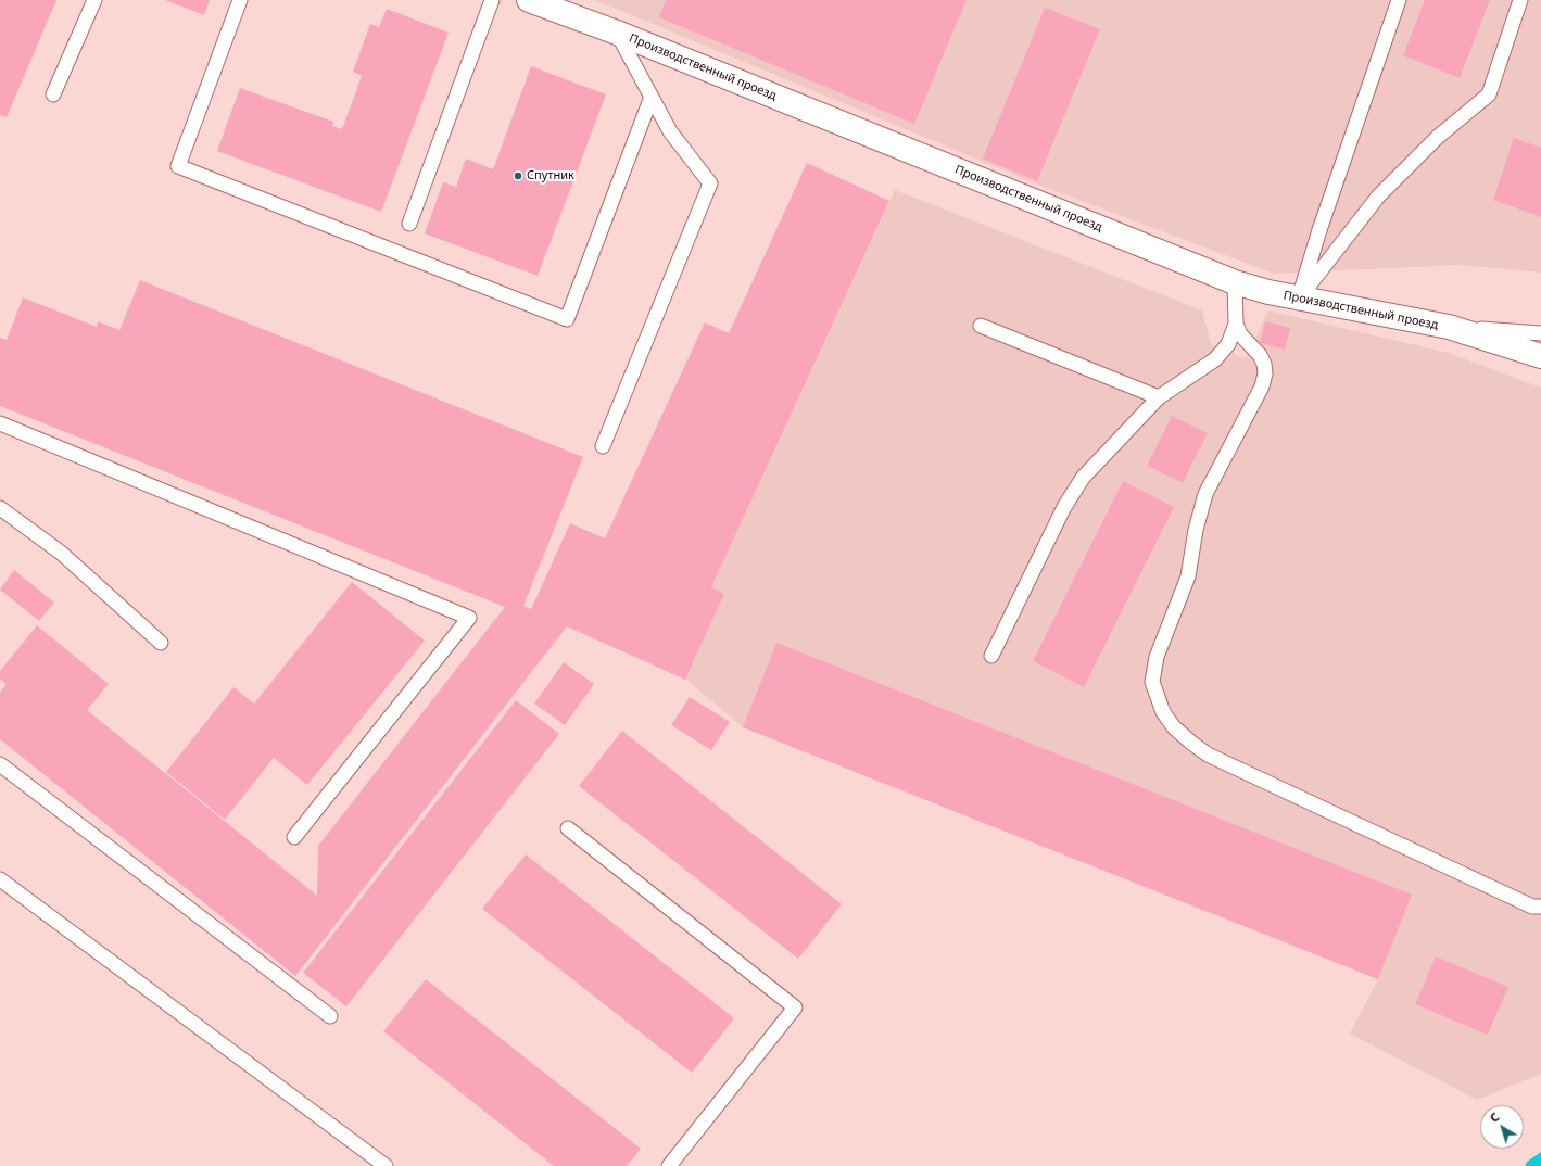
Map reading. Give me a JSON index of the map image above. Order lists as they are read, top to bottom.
{
  "streets": {
    "street": ["Производственный проезд"]
  },
  "places": ["Спутник"],
  "north": "top left"
}
